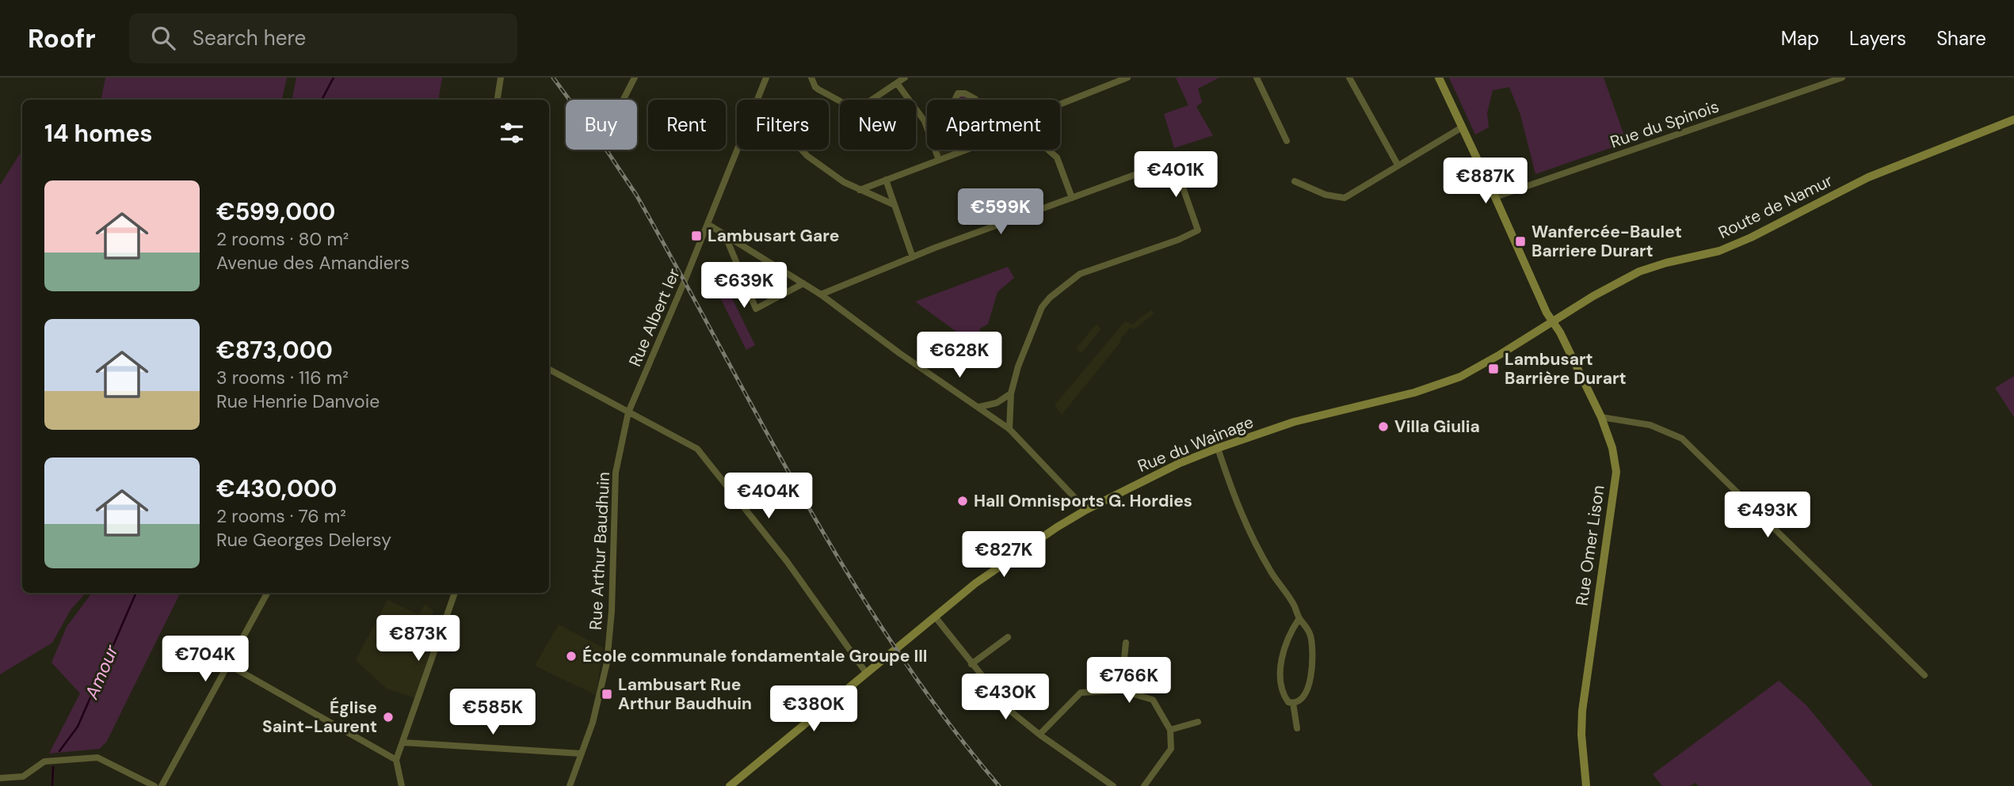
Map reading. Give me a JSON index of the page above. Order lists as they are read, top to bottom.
{
  "streets": {
    "main road": ["Route de Namur", "Rue du Wainage", "Rue Omer Lison"],
    "street": ["Rue du Spinois", "Rue Albert Ier", "Rue Arthur Baudhuin"]
  },
  "crossings": [
    ["Rue du Spinois", "Rue Omer Lison"],
    ["Route de Namur", "Rue du Wainage"],
    ["Route de Namur", "Rue Omer Lison"],
    ["Rue Albert Ier", "Rue Arthur Baudhuin"],
    ["Rue du Wainage", "Rue Omer Lison"]
  ],
  "water": ["Amour"],
  "places": {
    "transit": [
      "Lambusart Gare",
      "Wanfercée-Baulet Barriere Durart",
      "Lambusart Barrière Durart",
      "Lambusart Rue Arthur Baudhuin"
    ],
    "other": [
      "Villa Giulia",
      "Hall Omnisports G. Hordies",
      "École communale fondamentale Groupe III",
      "Église Saint-Laurent"
    ]
  },
  "page": {
    "header": "Roofr",
    "search": "Search here",
    "nav": ["Map", "Layers", "Share"],
    "chip": [
      "Buy",
      "Rent",
      "Filters",
      "New",
      "Apartment"
    ],
    "heading": "14 homes",
    "price": [
      "€401K",
      "€887K",
      "€599K",
      "€639K",
      "€628K",
      "€404K",
      "€493K",
      "€827K",
      "€873K",
      "€704K",
      "€766K",
      "€430K",
      "€380K",
      "€585K"
    ],
    "list": [
      {
        "name": "€599,000",
        "note": "2 rooms · 80 m² · Avenue des Amandiers"
      },
      {
        "name": "€873,000",
        "note": "3 rooms · 116 m² · Rue Henrie Danvoie"
      },
      {
        "name": "€430,000",
        "note": "2 rooms · 76 m² · Rue Georges Delersy"
      }
    ]
  }
}
